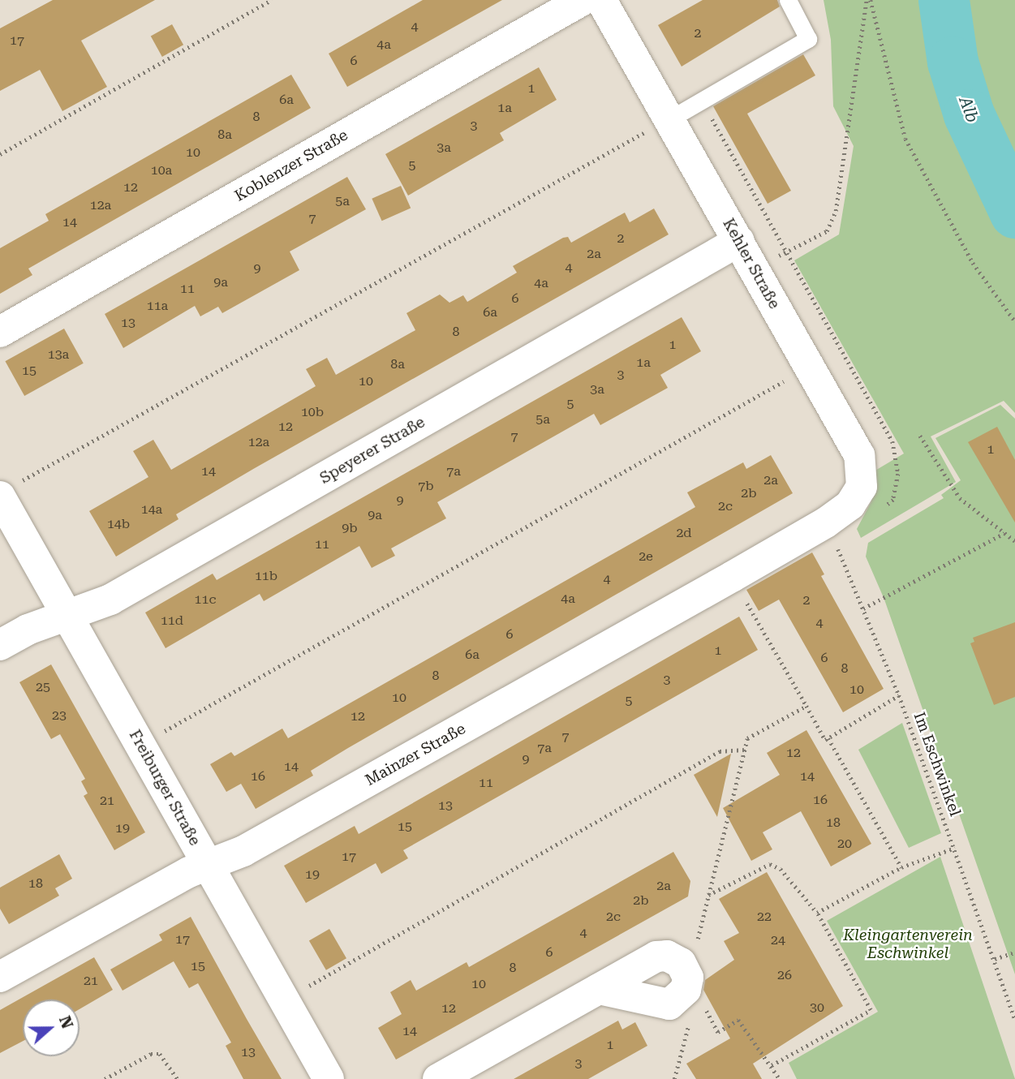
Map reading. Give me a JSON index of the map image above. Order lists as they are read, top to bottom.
{
  "streets": {
    "street": [
      "Koblenzer Straße",
      "Kehler Straße",
      "Speyerer Straße",
      "Mainzer Straße",
      "Freiburger Straße"
    ],
    "path": ["Im Eschwinkel"]
  },
  "crossings": [
    ["Kehler Straße", "Speyerer Straße"],
    ["Kehler Straße", "Mainzer Straße"],
    ["Kehler Straße", "Im Eschwinkel"],
    ["Speyerer Straße", "Freiburger Straße"],
    ["Mainzer Straße", "Im Eschwinkel"],
    ["Mainzer Straße", "Freiburger Straße"]
  ],
  "water": ["Alb"],
  "parks": ["Kleingartenverein Eschwinkel"],
  "house_numbers": [
    "4",
    "2",
    "17",
    "4a",
    "6",
    "1",
    "6a",
    "1a",
    "8",
    "3",
    "8a",
    "3a",
    "10",
    "5",
    "10a",
    "12",
    "5a",
    "12a",
    "7",
    "14",
    "2",
    "2a",
    "4",
    "9",
    "9a",
    "4a",
    "11",
    "6",
    "11a",
    "6a",
    "13",
    "8",
    "1",
    "13a",
    "1a",
    "8a",
    "15",
    "3",
    "10",
    "3a",
    "5",
    "10b",
    "5a",
    "12",
    "7",
    "12a",
    "1",
    "14",
    "7a",
    "2a",
    "7b",
    "2b",
    "9",
    "2c",
    "14a",
    "9a",
    "14b",
    "9b",
    "2d",
    "11",
    "2e",
    "11b",
    "4",
    "4a",
    "11c",
    "2",
    "11d",
    "4",
    "6",
    "1",
    "6a",
    "6",
    "8",
    "8",
    "3",
    "25",
    "10",
    "10",
    "5",
    "23",
    "12",
    "7",
    "7a",
    "12",
    "9",
    "14",
    "16",
    "14",
    "11",
    "16",
    "21",
    "13",
    "18",
    "15",
    "19",
    "20",
    "17",
    "19",
    "18",
    "2a",
    "2b",
    "2c",
    "22",
    "4",
    "17",
    "24",
    "6",
    "15",
    "8",
    "26",
    "21",
    "10",
    "30",
    "12",
    "14",
    "1",
    "13",
    "3"
  ],
  "north": "right"
}
